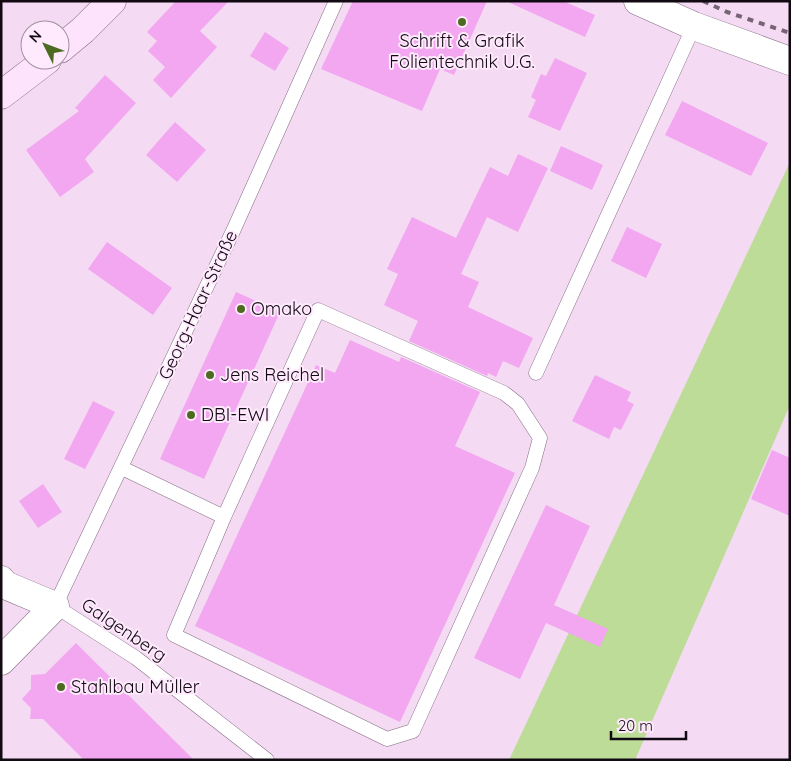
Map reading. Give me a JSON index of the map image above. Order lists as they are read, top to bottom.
{
  "streets": {
    "street": ["Georg-Haar-Straße"],
    "lane": ["Galgenberg"]
  },
  "crossings": [
    ["Georg-Haar-Straße", "Galgenberg"]
  ],
  "places": [
    "Schrift & Grafik Folientechnik U.G.",
    "Omako",
    "Jens Reichel",
    "DBI-EWI",
    "Stahlbau Müller"
  ],
  "scale_bar": "20 m",
  "north": "top left"
}
